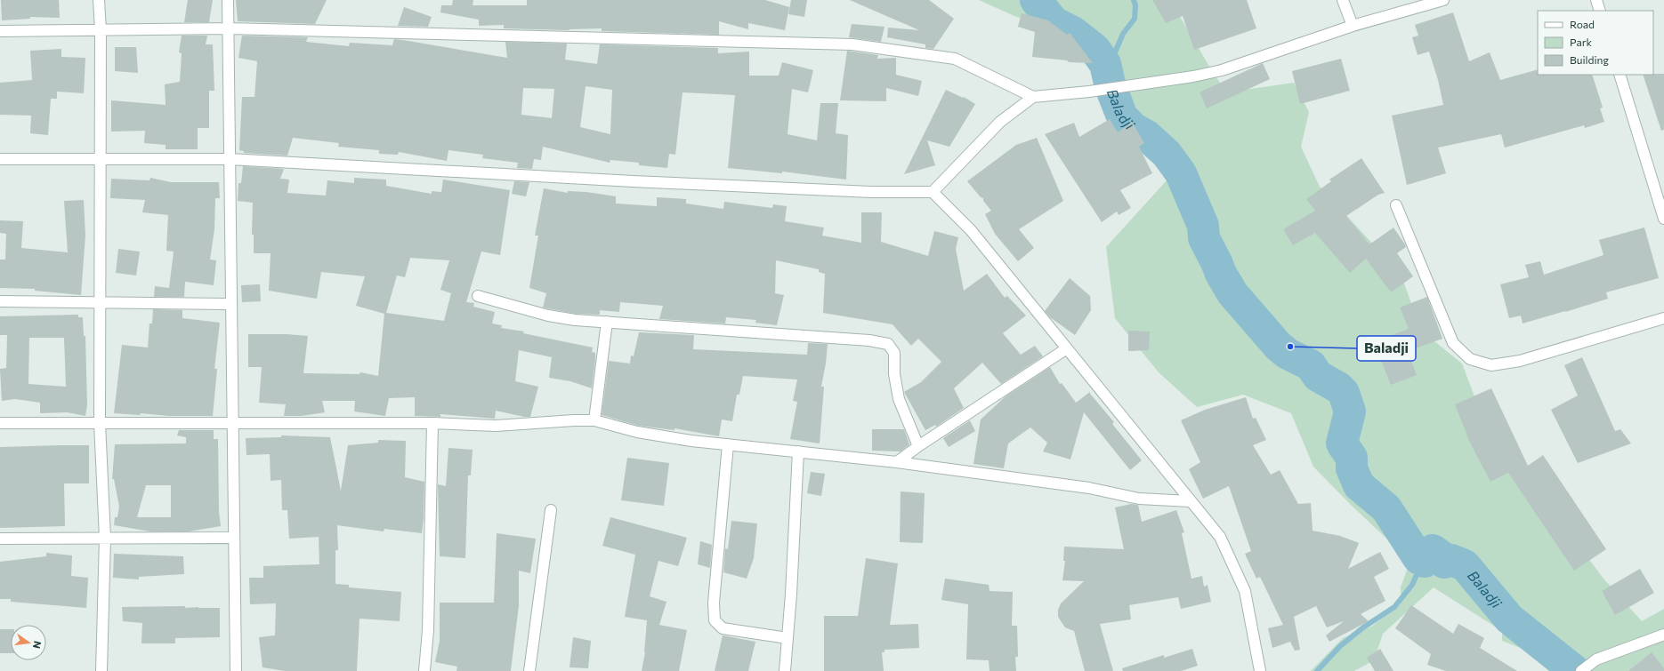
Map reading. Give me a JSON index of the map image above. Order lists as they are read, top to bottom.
{
  "water": ["Baladji"],
  "places": ["Baladji"],
  "legend": ["Road", "Park", "Building"],
  "north": "right"
}
